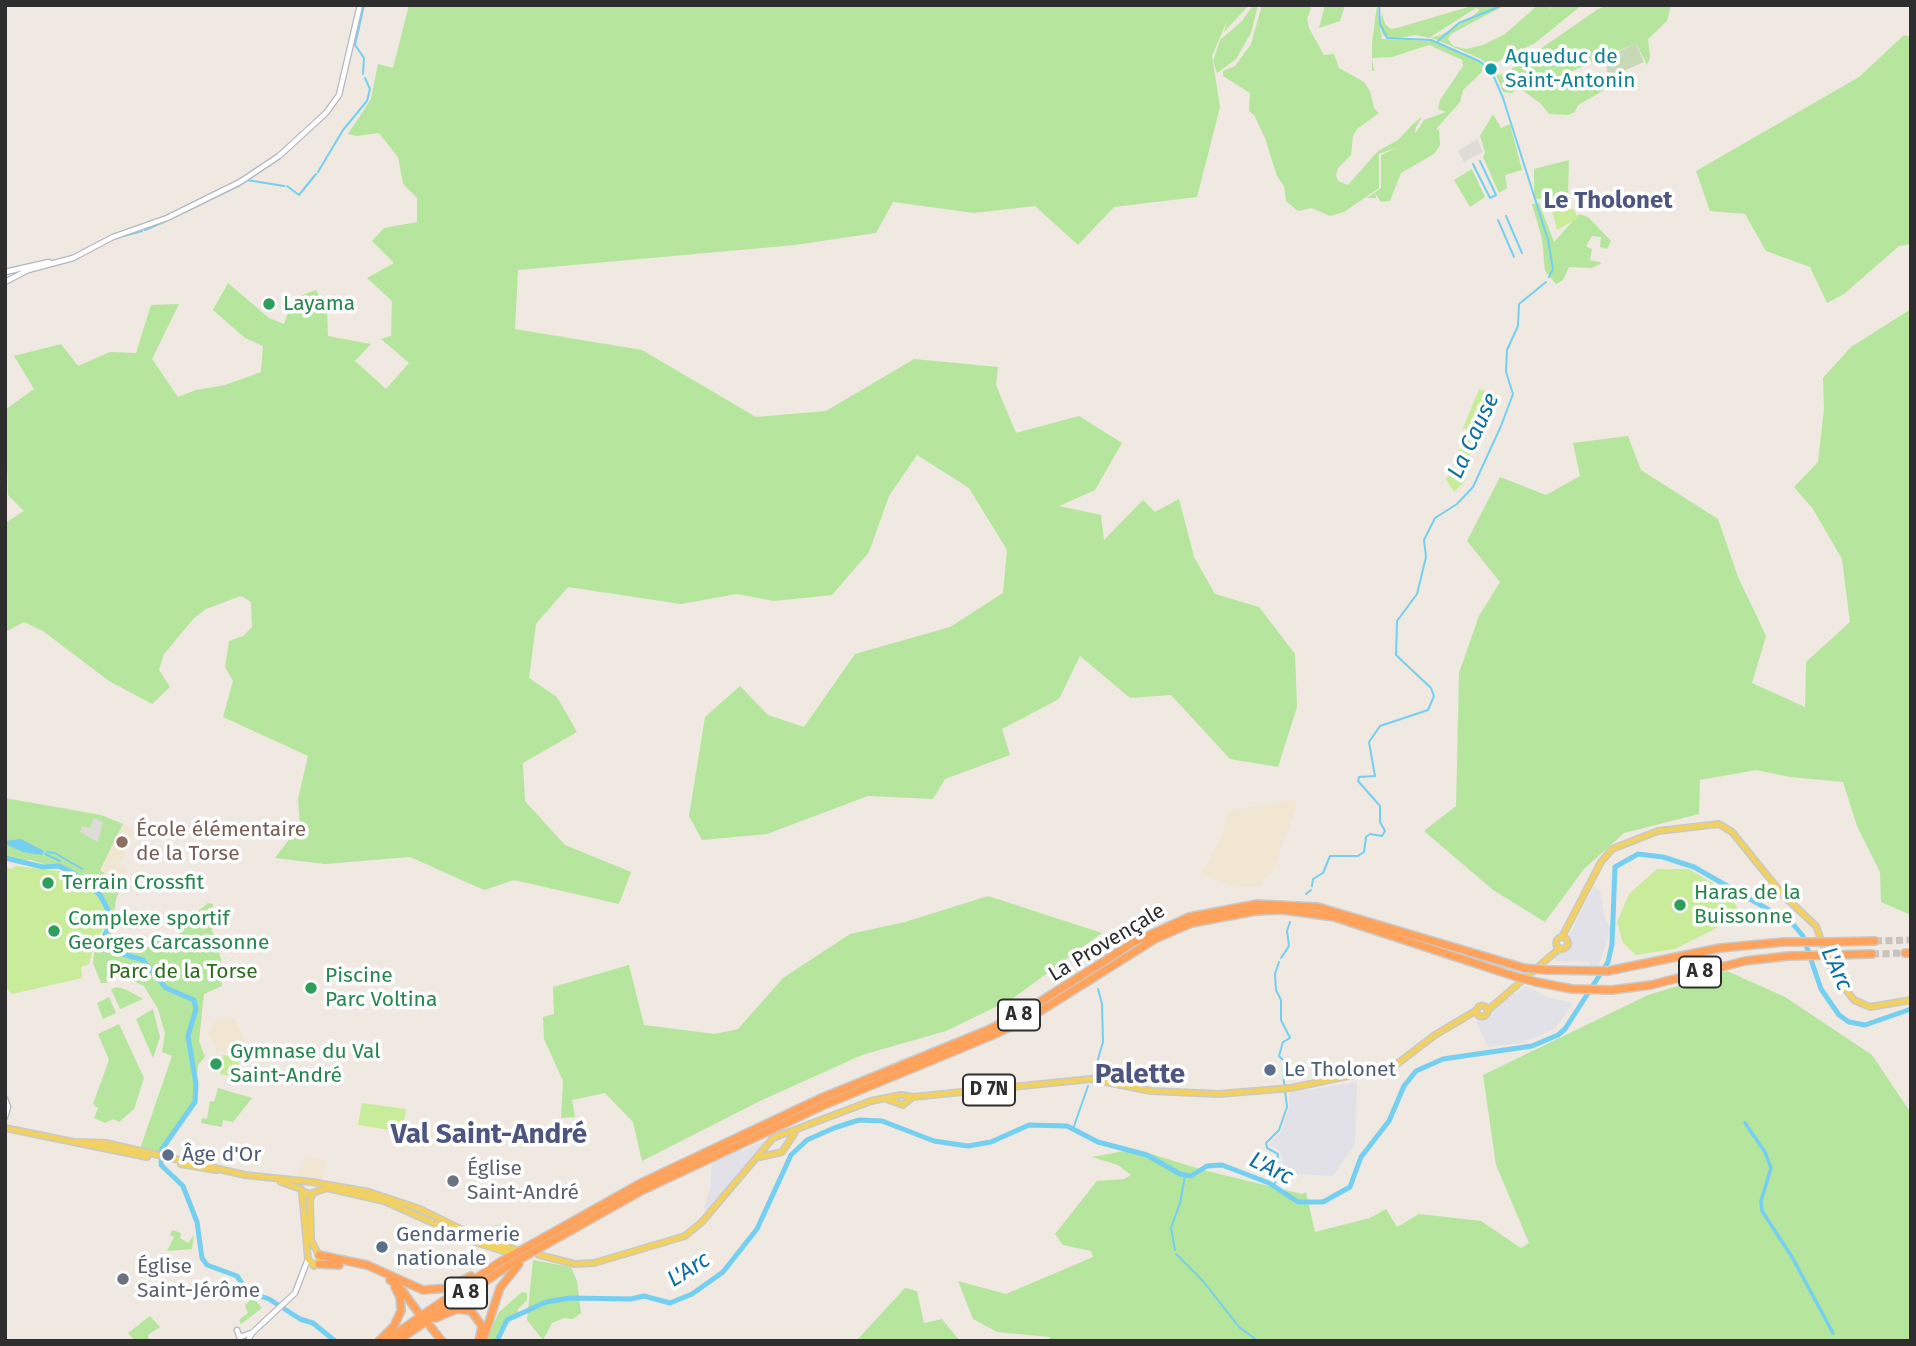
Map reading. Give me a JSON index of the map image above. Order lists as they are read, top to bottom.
{
  "streets": {
    "highway": ["La Provençale", "A 8"],
    "main road": ["D 7N"]
  },
  "districts": ["Le Tholonet", "Palette", "Val Saint-André"],
  "water": ["La Cause", "L'Arc"],
  "parks": ["Parc de la Torse"],
  "places": [
    "Aqueduc de Saint-Antonin",
    "Layama",
    "École élémentaire de la Torse",
    "Terrain Crossfit",
    "Haras de la Buissonne",
    "Complexe sportif Georges Carcassonne",
    "Piscine Parc Voltina",
    "Gymnase du Val Saint-André",
    "Le Tholonet",
    "Âge d'Or",
    "Église Saint-André",
    "Gendarmerie nationale",
    "Église Saint-Jérôme"
  ]
}
